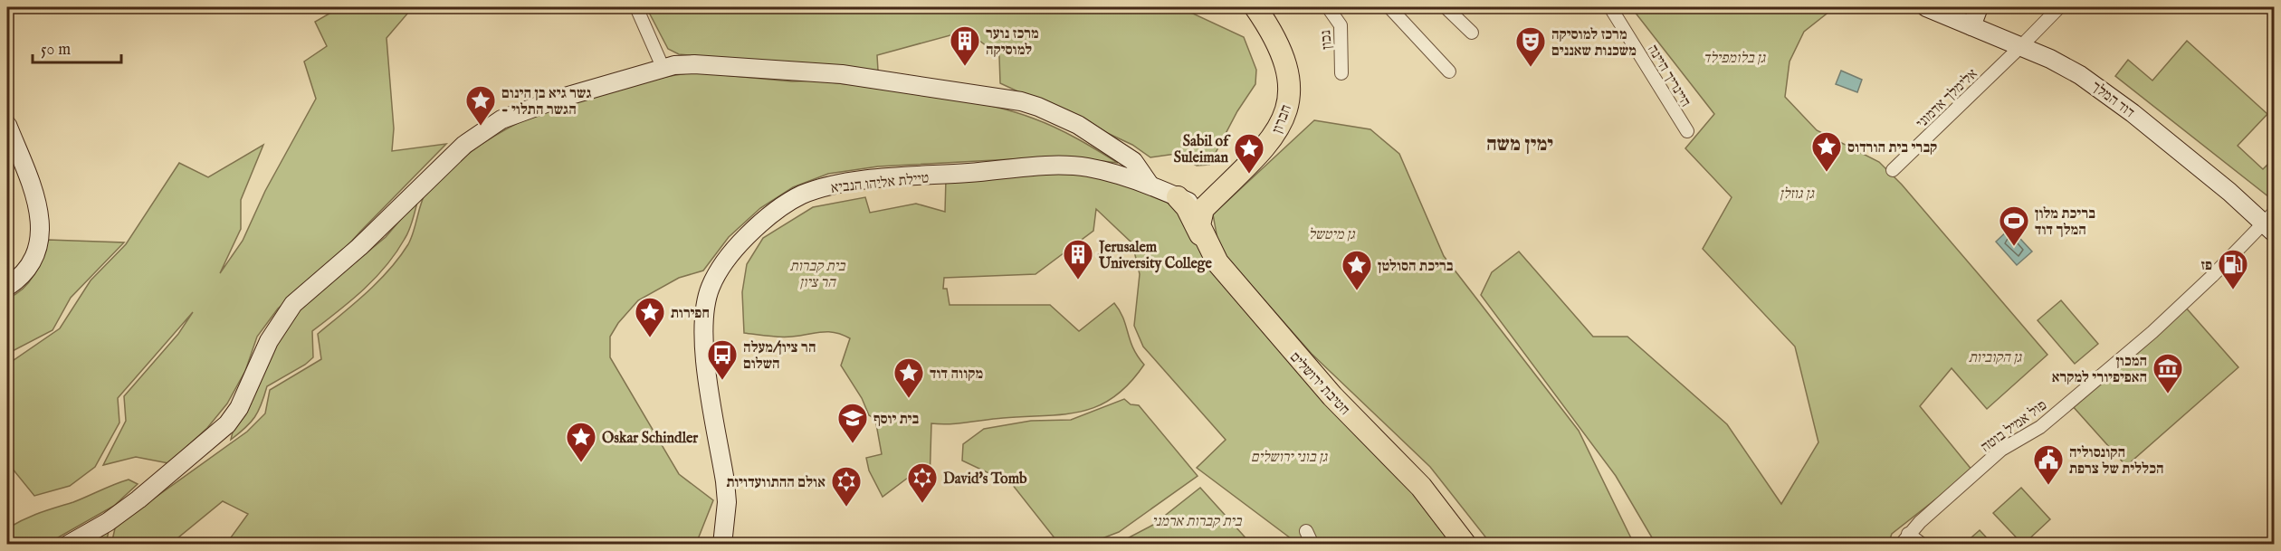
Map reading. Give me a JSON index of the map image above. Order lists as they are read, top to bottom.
{
  "streets": {
    "highway": ["חברון", "חטיבת ירושלים"],
    "street": [
      "נכון",
      "היינריך היינה",
      "אלימלך אדמוני",
      "דוד המלך",
      "טיילת אליהו הנביא",
      "פול אמיל בוטה"
    ]
  },
  "crossings": [
    ["אלימלך אדמוני", "דוד המלך"],
    ["דוד המלך", "פול אמיל בוטה"],
    ["חברון", "טיילת אליהו הנביא"],
    ["חברון", "חטיבת ירושלים"],
    ["טיילת אליהו הנביא", "חטיבת ירושלים"]
  ],
  "districts": ["ימין משה"],
  "parks": [
    "גן בלומפילד",
    "גן גוזלן",
    "גן מיטשל",
    "בית קברות הר ציון",
    "גן הקוביות",
    "גן בוני ירושלים",
    "בית קברות ארמני"
  ],
  "places": {
    "building": ["מרכז נוער למוסיקה", "Jerusalem University College"],
    "theatre": ["מרכז למוסיקה משכנות שאננים"],
    "place": [
      "גשר גיא בן הינום - הגשר התלוי",
      "קברי בית הורדוס",
      "Sabil of Suleiman",
      "בריכת הסולטן",
      "חפירות",
      "מקווה דוד",
      "Oskar Schindler"
    ],
    "sports": ["בריכת מלון המלך דוד"],
    "fuel station": ["פז"],
    "bus stop": ["הר ציון/מעלה השלום"],
    "museum": ["המכון האפיפיורי למקרא"],
    "school or university": ["בית יוסף"],
    "public building": ["הקונסוליה הכללית של צרפת"],
    "synagogue": ["David's Tomb", "אולם ההתוועדויות"]
  },
  "scale_bar": "50 m"
}
